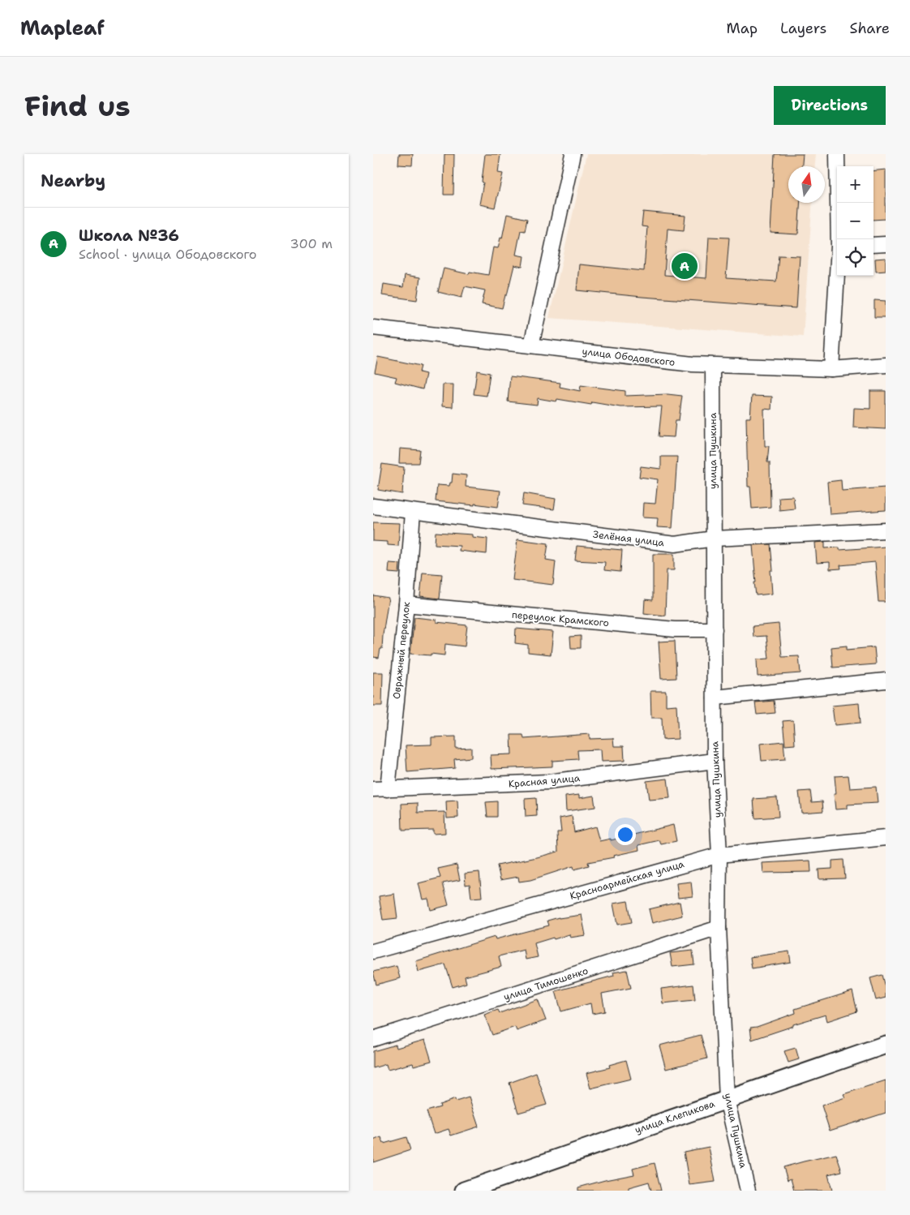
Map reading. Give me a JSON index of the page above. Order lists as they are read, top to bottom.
{
  "streets": {
    "main road": ["улица Клепикова"],
    "street": [
      "улица Ободовского",
      "улица Пушкина",
      "Зелёная улица",
      "переулок Крамского",
      "Овражный переулок",
      "Красная улица",
      "Красноармейская улица",
      "улица Тимошенко"
    ]
  },
  "crossings": [
    ["улица Ободовского", "улица Пушкина"],
    ["улица Пушкина", "Зелёная улица"],
    ["улица Пушкина", "переулок Крамского"],
    ["улица Пушкина", "Красная улица"],
    ["улица Пушкина", "Красноармейская улица"],
    ["улица Пушкина", "улица Тимошенко"],
    ["улица Пушкина", "улица Клепикова"],
    ["Зелёная улица", "Овражный переулок"],
    ["переулок Крамского", "Овражный переулок"],
    ["Овражный переулок", "Красная улица"]
  ],
  "north": "top",
  "page": {
    "header": "Mapleaf",
    "nav": ["Map", "Layers", "Share"],
    "buttons": "Directions",
    "title": "Find us",
    "heading": "Nearby",
    "map_buttons": ["+", "−"],
    "list": [
      {
        "mark": "A",
        "name": "Школа №36",
        "note": "School · улица Ободовского",
        "value": "300 m"
      }
    ],
    "pins": "A"
  }
}
